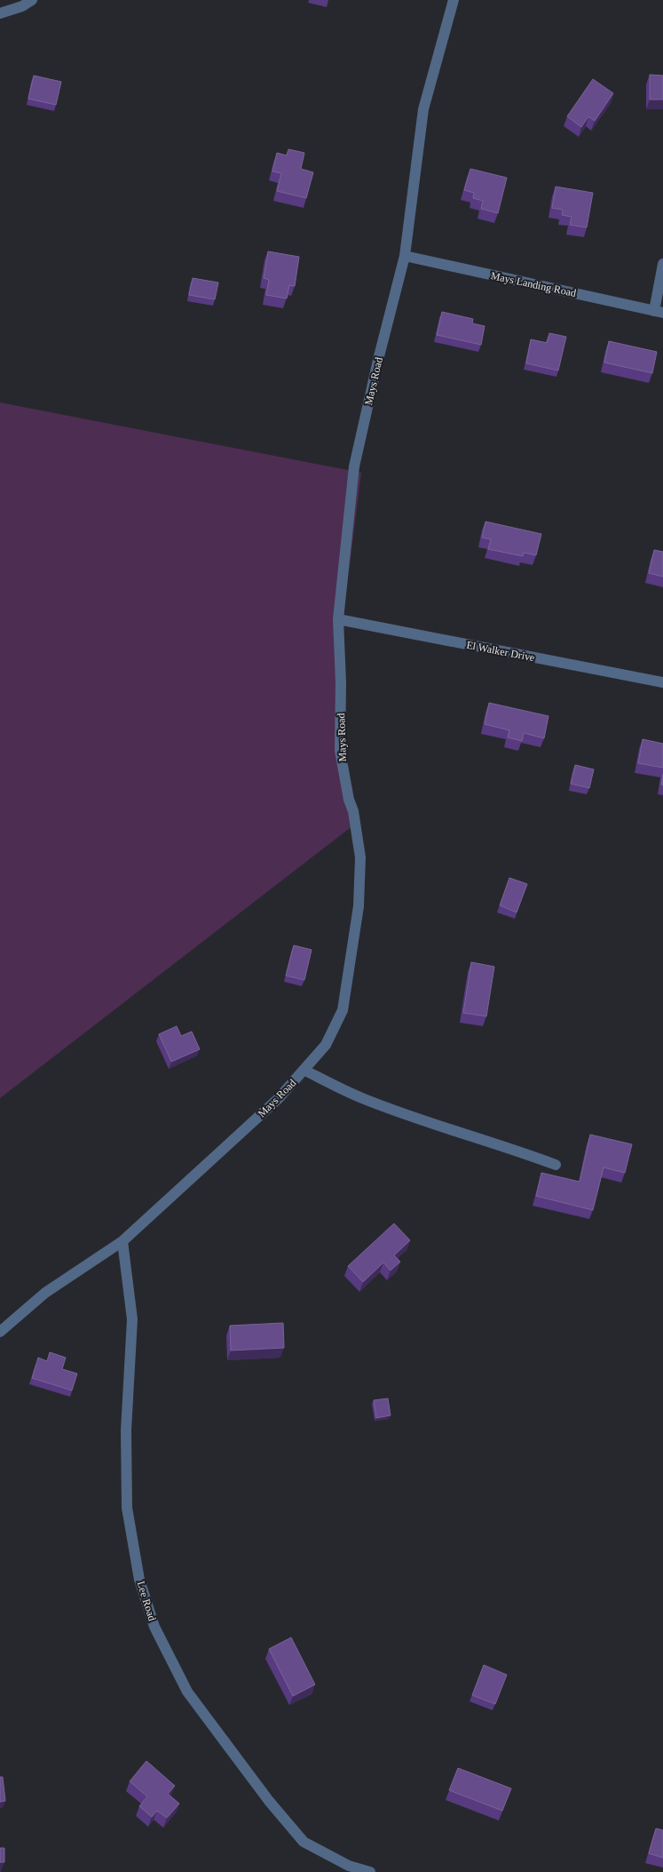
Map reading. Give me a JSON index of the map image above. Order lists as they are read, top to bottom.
{
  "streets": {
    "street": [
      "Mays Landing Road",
      "Mays Road",
      "El Walker Drive",
      "Lee Road"
    ]
  },
  "crossings": [
    ["Mays Landing Road", "Mays Road"],
    ["Mays Road", "El Walker Drive"],
    ["Mays Road", "Lee Road"]
  ]
}
